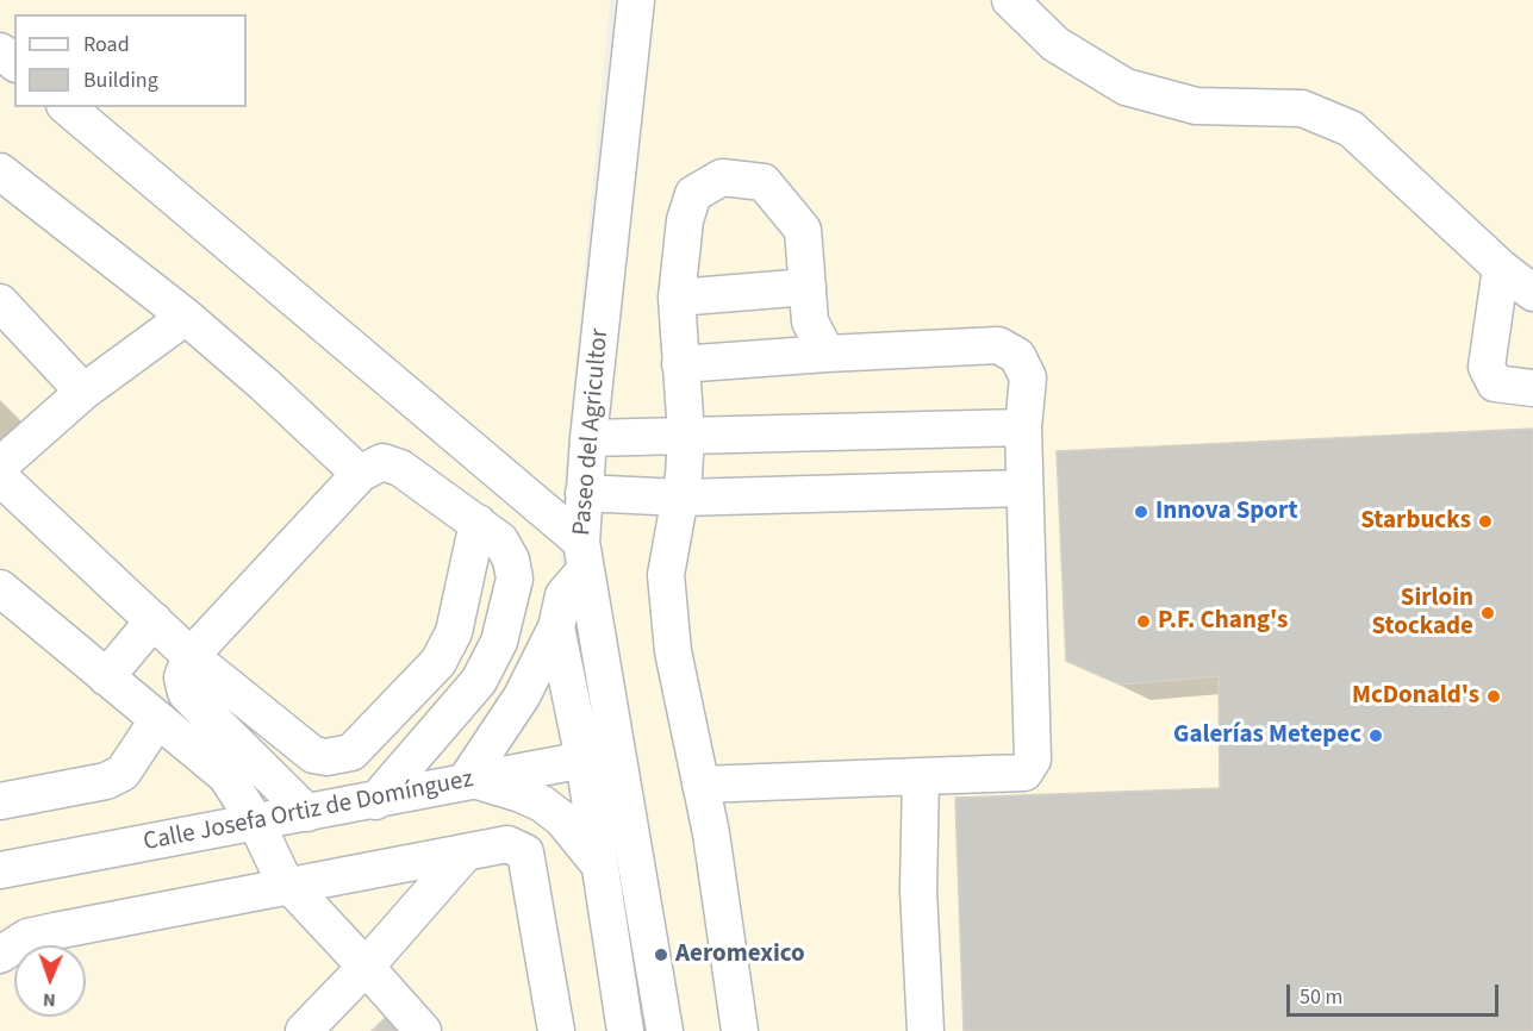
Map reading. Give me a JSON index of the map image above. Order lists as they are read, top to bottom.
{
  "streets": {
    "street": ["Paseo del Agricultor", "Calle Josefa Ortiz de Domínguez"]
  },
  "crossings": [
    ["Paseo del Agricultor", "Calle Josefa Ortiz de Domínguez"]
  ],
  "places": [
    "Innova Sport",
    "Starbucks",
    "Sirloin Stockade",
    "P.F. Chang's",
    "McDonald's",
    "Galerías Metepec",
    "Aeromexico"
  ],
  "legend": ["Road", "Building"],
  "scale_bar": "50 m",
  "north": "bottom"
}
